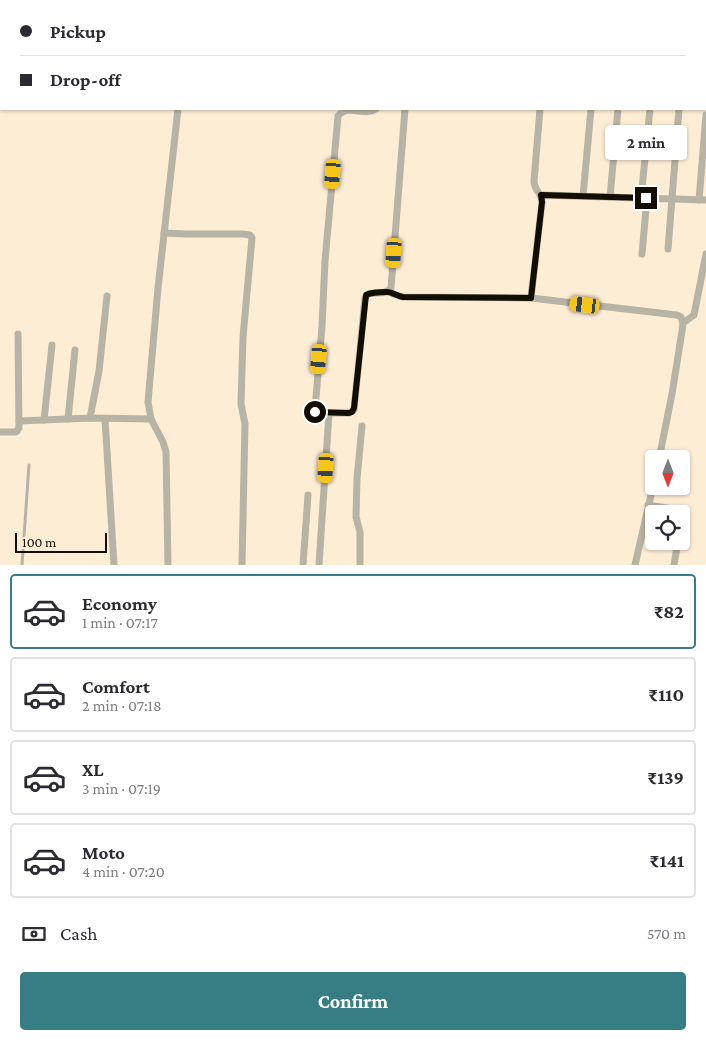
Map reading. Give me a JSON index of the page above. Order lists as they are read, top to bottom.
{
  "scale_bar": "100 m",
  "north": "bottom",
  "page": {
    "banner": ["Pickup", "Drop-off"],
    "bubble": "2 min",
    "scale": "100 m",
    "list": [
      {
        "name": "Economy",
        "note": "1 min · 07:17",
        "value": "₹82"
      },
      {
        "name": "Comfort",
        "note": "2 min · 07:18",
        "value": "₹110"
      },
      {
        "name": "XL",
        "note": "3 min · 07:19",
        "value": "₹139"
      },
      {
        "name": "Moto",
        "note": "4 min · 07:20",
        "value": "₹141"
      }
    ],
    "pay": ["Cash", "570 m"],
    "buttons": "Confirm"
  }
}
